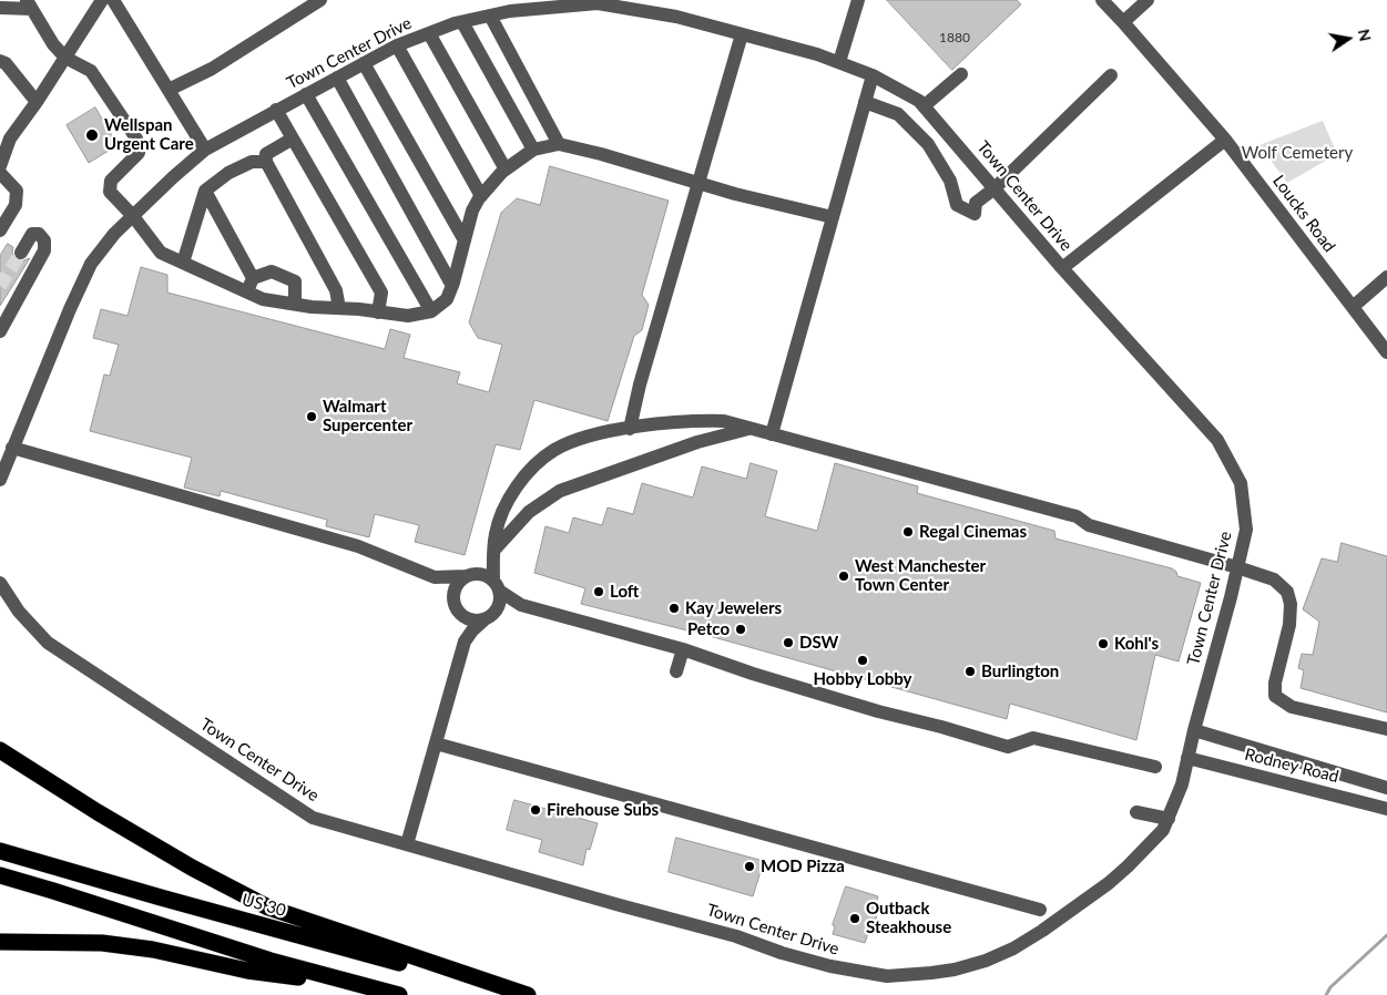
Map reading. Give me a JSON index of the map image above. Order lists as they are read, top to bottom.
{
  "streets": {
    "highway": ["US 30"],
    "street": ["Town Center Drive", "Loucks Road", "Rodney Road"]
  },
  "crossings": [
    ["Town Center Drive", "Rodney Road"]
  ],
  "parks": ["Wolf Cemetery"],
  "places": [
    "Wellspan Urgent Care",
    "Walmart Supercenter",
    "Regal Cinemas",
    "West Manchester Town Center",
    "Loft",
    "Kay Jewelers",
    "Petco",
    "DSW",
    "Kohl's",
    "Hobby Lobby",
    "Burlington",
    "Firehouse Subs",
    "MOD Pizza",
    "Outback Steakhouse"
  ],
  "house_numbers": ["1880"],
  "north": "right"
}
